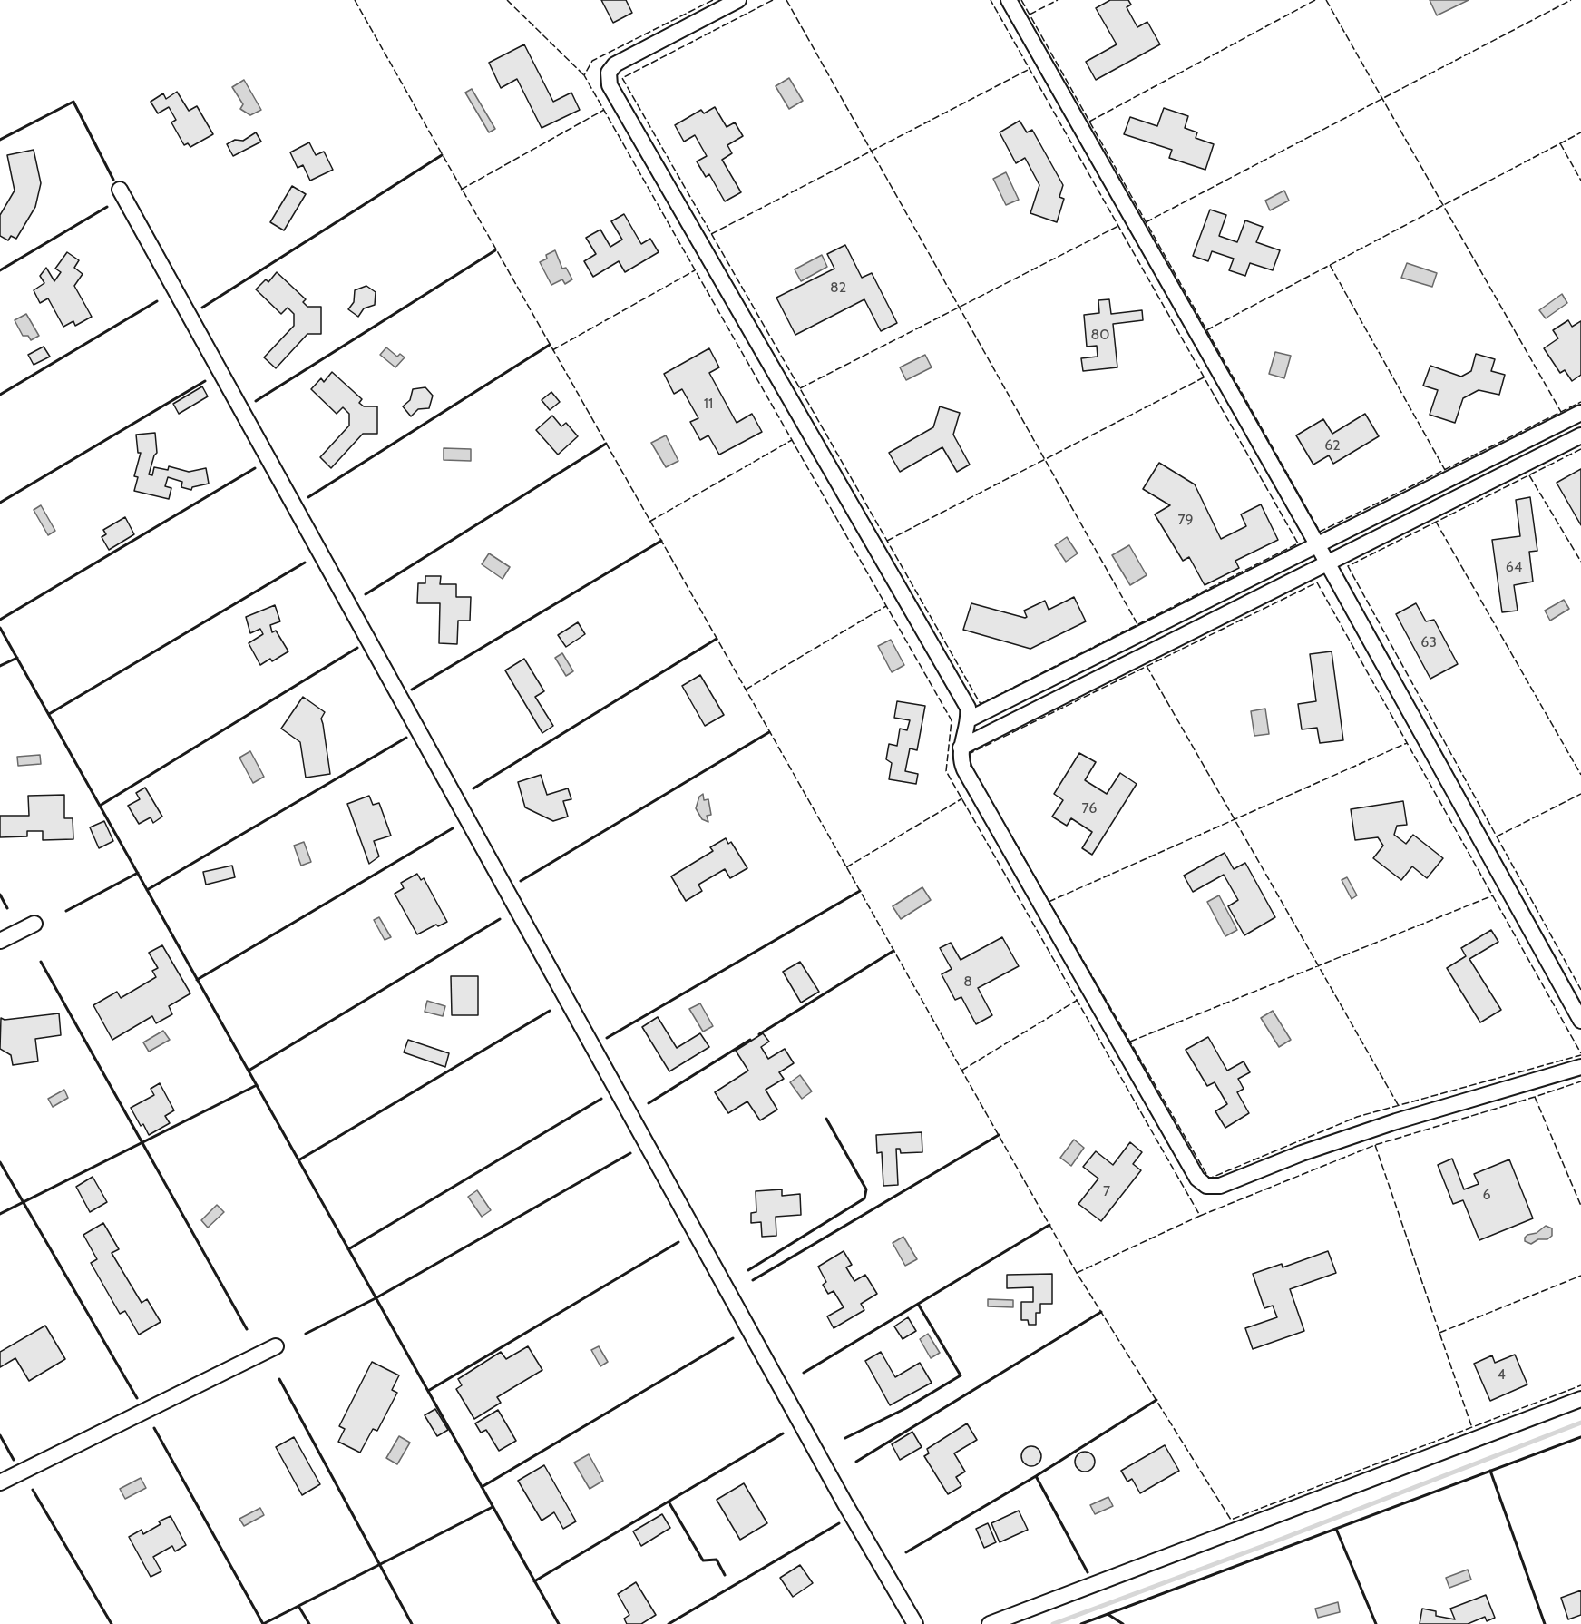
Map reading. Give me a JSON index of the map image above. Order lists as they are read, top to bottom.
{
  "house_numbers": [
    "82",
    "80",
    "11",
    "62",
    "79",
    "64",
    "63",
    "76",
    "8",
    "7",
    "6",
    "4"
  ]
}
